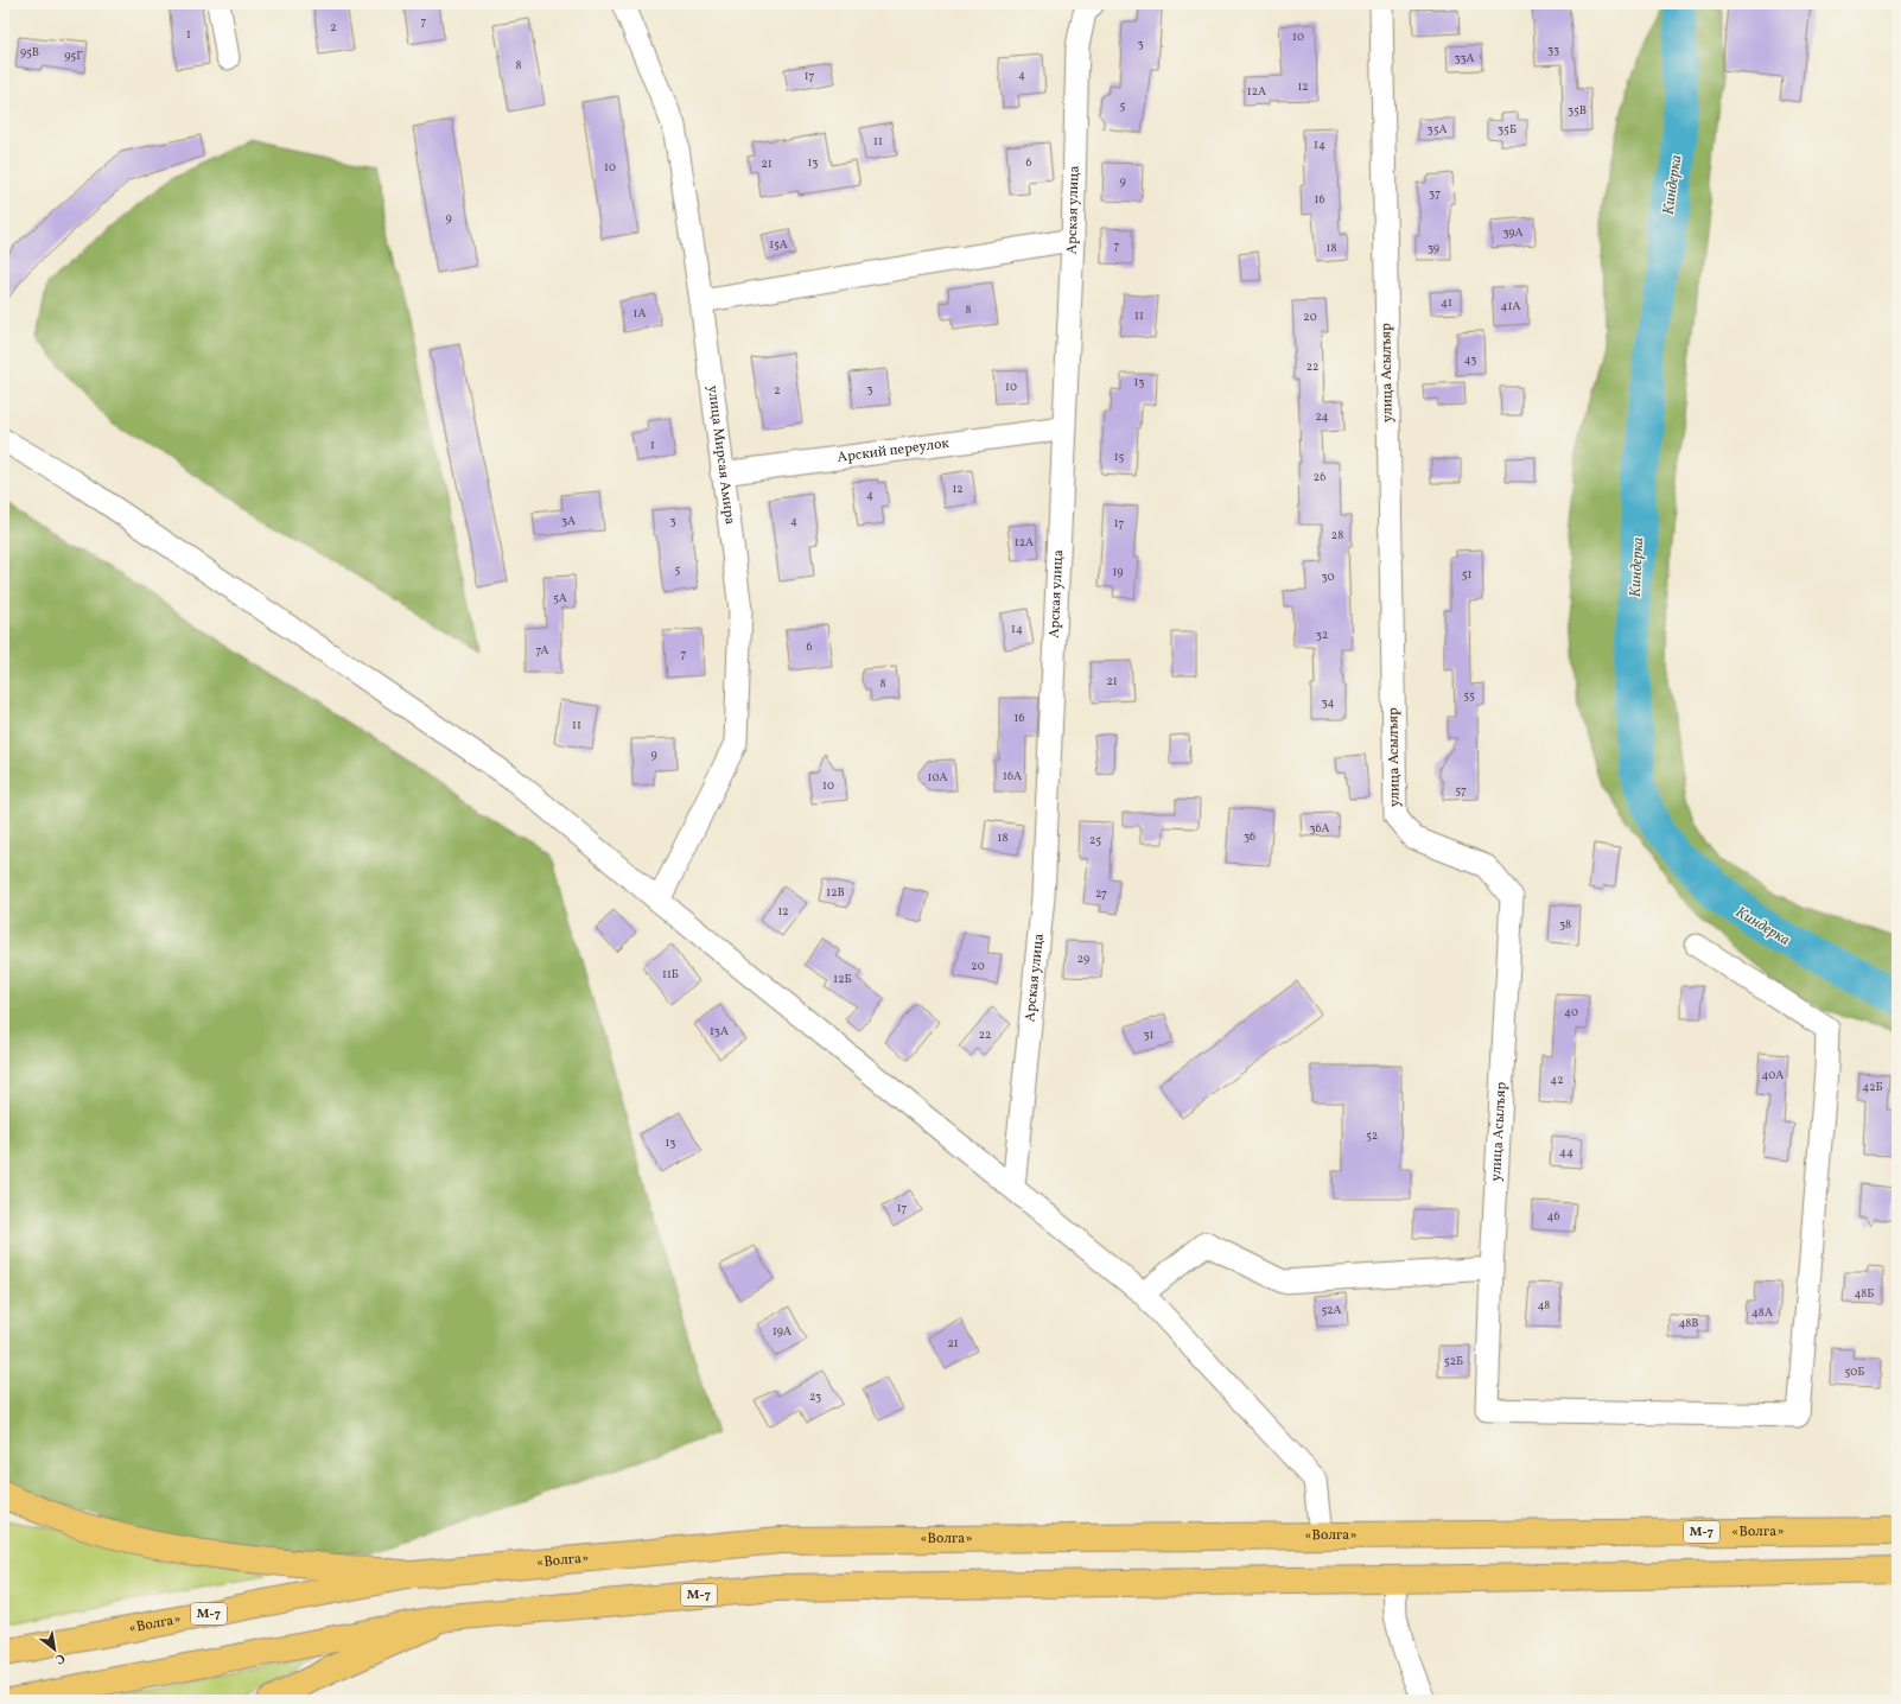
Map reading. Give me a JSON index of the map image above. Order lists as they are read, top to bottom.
{
  "streets": {
    "main road": ["«Волга»", "М-7"],
    "street": [
      "Арская улица",
      "улица Асылъяр",
      "Арский переулок",
      "улица Мирсая Амира"
    ]
  },
  "crossings": [
    ["Арская улица", "Арский переулок"],
    ["Арский переулок", "улица Мирсая Амира"]
  ],
  "water": ["Киндерка"],
  "house_numbers": [
    "7",
    "2",
    "1",
    "10",
    "3",
    "33",
    "95В",
    "95Г",
    "33А",
    "8",
    "4",
    "17",
    "12",
    "12А",
    "5",
    "35В",
    "35А",
    "35Б",
    "11",
    "14",
    "13",
    "6",
    "21",
    "10",
    "9",
    "37",
    "16",
    "9",
    "39А",
    "15A",
    "7",
    "18",
    "39",
    "41",
    "41А",
    "8",
    "1А",
    "11",
    "20",
    "43",
    "22",
    "13",
    "10",
    "3",
    "2",
    "24",
    "1",
    "15",
    "26",
    "12",
    "4",
    "3А",
    "3",
    "4",
    "17",
    "28",
    "12А",
    "5",
    "19",
    "51",
    "30",
    "5А",
    "14",
    "32",
    "6",
    "7А",
    "7",
    "21",
    "8",
    "55",
    "34",
    "16",
    "11",
    "9",
    "16А",
    "10А",
    "10",
    "57",
    "36А",
    "36",
    "18",
    "25",
    "12В",
    "27",
    "12",
    "38",
    "29",
    "20",
    "11Б",
    "12Б",
    "40",
    "13А",
    "22",
    "31",
    "40А",
    "42",
    "42Б",
    "52",
    "13",
    "44",
    "17",
    "46",
    "48Б",
    "48",
    "52А",
    "48А",
    "48В",
    "19А",
    "21",
    "52Б",
    "50Б",
    "23"
  ],
  "north": "bottom right"
}
